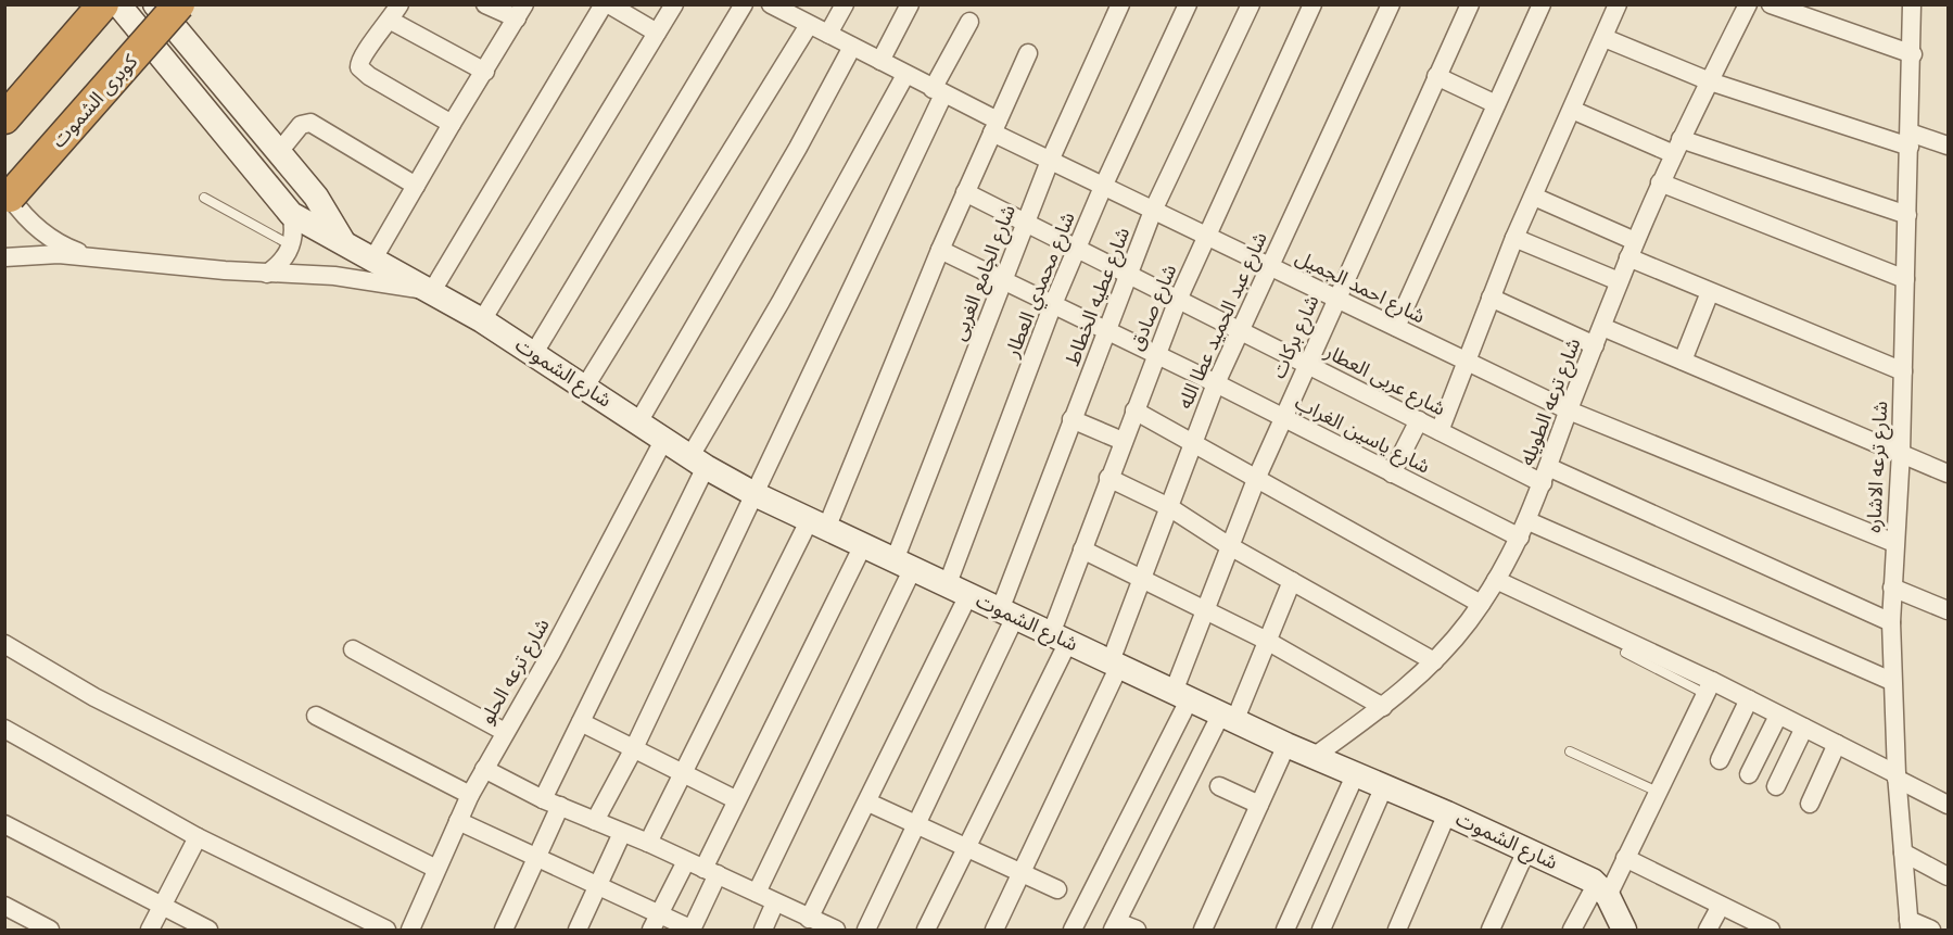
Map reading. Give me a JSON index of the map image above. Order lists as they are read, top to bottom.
{
  "streets": {
    "highway": ["كوبرى الشموت"],
    "street": [
      "شارع الجامع الغربى",
      "شارع محمدي العطار",
      "شارع احمد الجميل",
      "شارع عطيه الخطاط",
      "شارع صادق",
      "شارع عبد الحميد عطا الله",
      "شارع بركات",
      "شارع الشموت",
      "شارع عربى العطار",
      "شارع ترعه الطويله",
      "شارع ياسين الغراب",
      "شارع ترعه الاشاره",
      "شارع ترعه الحلو"
    ]
  },
  "crossings": [
    ["شارع الجامع الغربى", "شارع احمد الجميل"],
    ["شارع الجامع الغربى", "شارع الشموت"],
    ["شارع الجامع الغربى", "شارع عربى العطار"],
    ["شارع الجامع الغربى", "شارع ياسين الغراب"],
    ["شارع محمدي العطار", "شارع احمد الجميل"],
    ["شارع محمدي العطار", "شارع الشموت"],
    ["شارع محمدي العطار", "شارع عربى العطار"],
    ["شارع محمدي العطار", "شارع ياسين الغراب"],
    ["شارع احمد الجميل", "شارع عطيه الخطاط"],
    ["شارع احمد الجميل", "شارع صادق"],
    ["شارع احمد الجميل", "شارع عبد الحميد عطا الله"],
    ["شارع احمد الجميل", "شارع بركات"],
    ["شارع احمد الجميل", "شارع ترعه الطويله"],
    ["شارع احمد الجميل", "شارع ترعه الاشاره"],
    ["شارع عطيه الخطاط", "شارع الشموت"],
    ["شارع عطيه الخطاط", "شارع عربى العطار"],
    ["شارع عطيه الخطاط", "شارع ياسين الغراب"],
    ["شارع صادق", "شارع الشموت"],
    ["شارع صادق", "شارع عربى العطار"],
    ["شارع صادق", "شارع ياسين الغراب"],
    ["شارع عبد الحميد عطا الله", "شارع الشموت"],
    ["شارع عبد الحميد عطا الله", "شارع عربى العطار"],
    ["شارع عبد الحميد عطا الله", "شارع ياسين الغراب"],
    ["شارع بركات", "شارع الشموت"],
    ["شارع بركات", "شارع عربى العطار"],
    ["شارع بركات", "شارع ياسين الغراب"],
    ["شارع الشموت", "شارع ترعه الطويله"],
    ["شارع الشموت", "شارع ترعه الحلو"],
    ["شارع عربى العطار", "شارع ترعه الطويله"],
    ["شارع عربى العطار", "شارع ترعه الاشاره"],
    ["شارع ترعه الطويله", "شارع ياسين الغراب"],
    ["شارع ياسين الغراب", "شارع ترعه الاشاره"]
  ]
}
